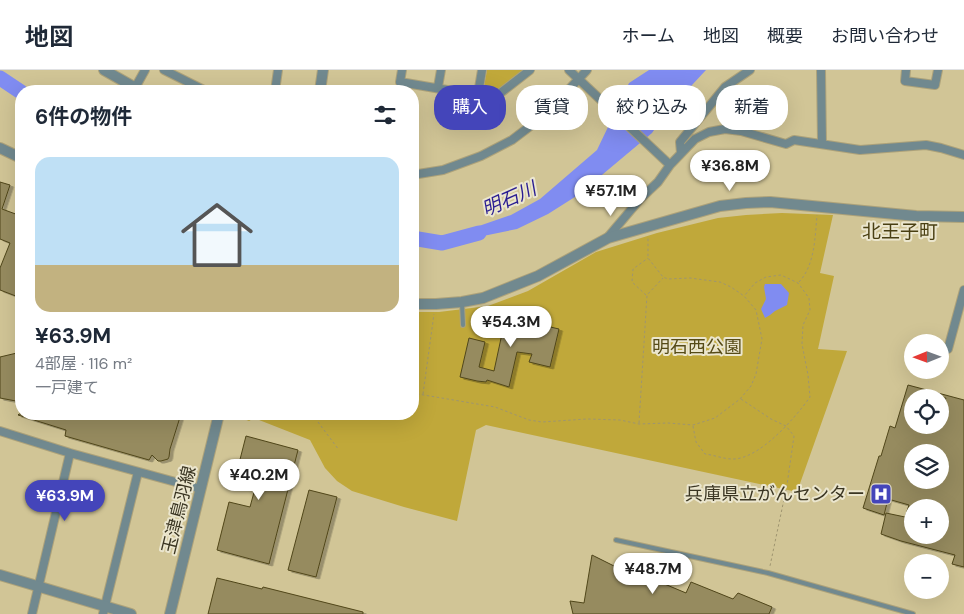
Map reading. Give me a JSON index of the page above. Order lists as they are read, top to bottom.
{
  "streets": {
    "street": ["玉津鳥羽線"]
  },
  "districts": ["北王子町"],
  "water": ["明石川"],
  "parks": ["明石西公園"],
  "places": {
    "hospital": ["兵庫県立がんセンター"]
  },
  "north": "left",
  "page": {
    "header": "地図",
    "nav": [
      "ホーム",
      "地図",
      "概要",
      "お問い合わせ"
    ],
    "chip": [
      "購入",
      "賃貸",
      "絞り込み",
      "新着"
    ],
    "heading": "6件の物件",
    "list": [
      {
        "name": "¥63.9M",
        "note": "4部屋 · 116 m² · 一戸建て"
      }
    ],
    "price": [
      "¥36.8M",
      "¥57.1M",
      "¥54.3M",
      "¥40.2M",
      "¥63.9M",
      "¥48.7M"
    ],
    "map_buttons": ["+", "−"]
  }
}
